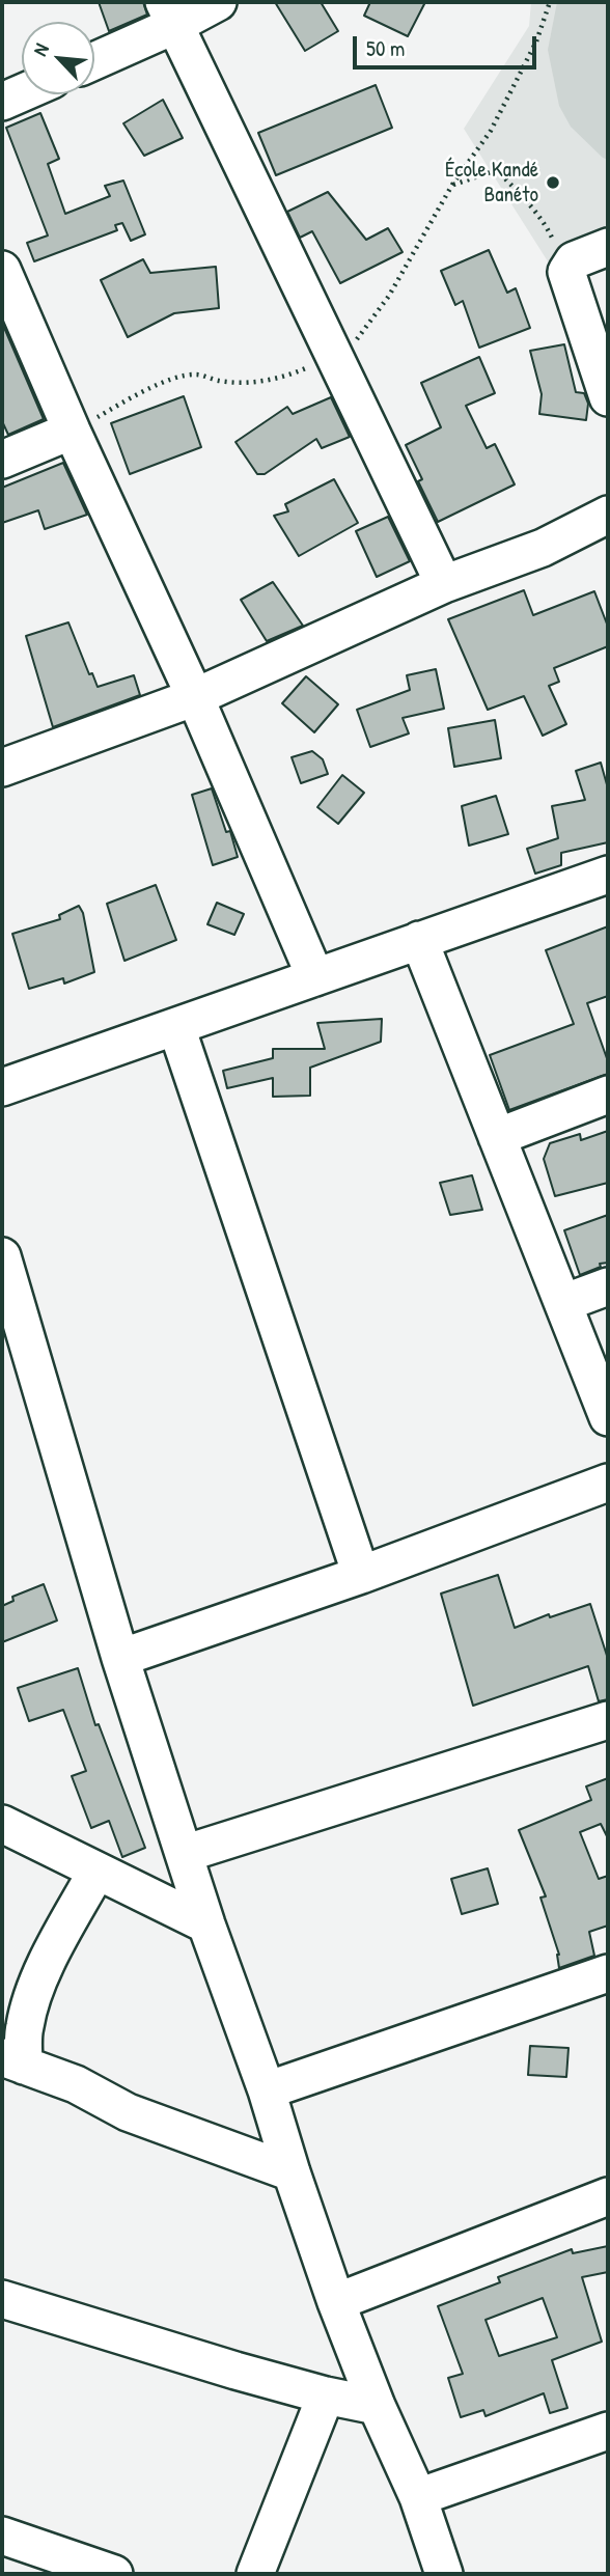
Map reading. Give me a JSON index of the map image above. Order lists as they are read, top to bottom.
{
  "places": ["École Kandé Banéto"],
  "scale_bar": "50 m",
  "north": "top left"
}
